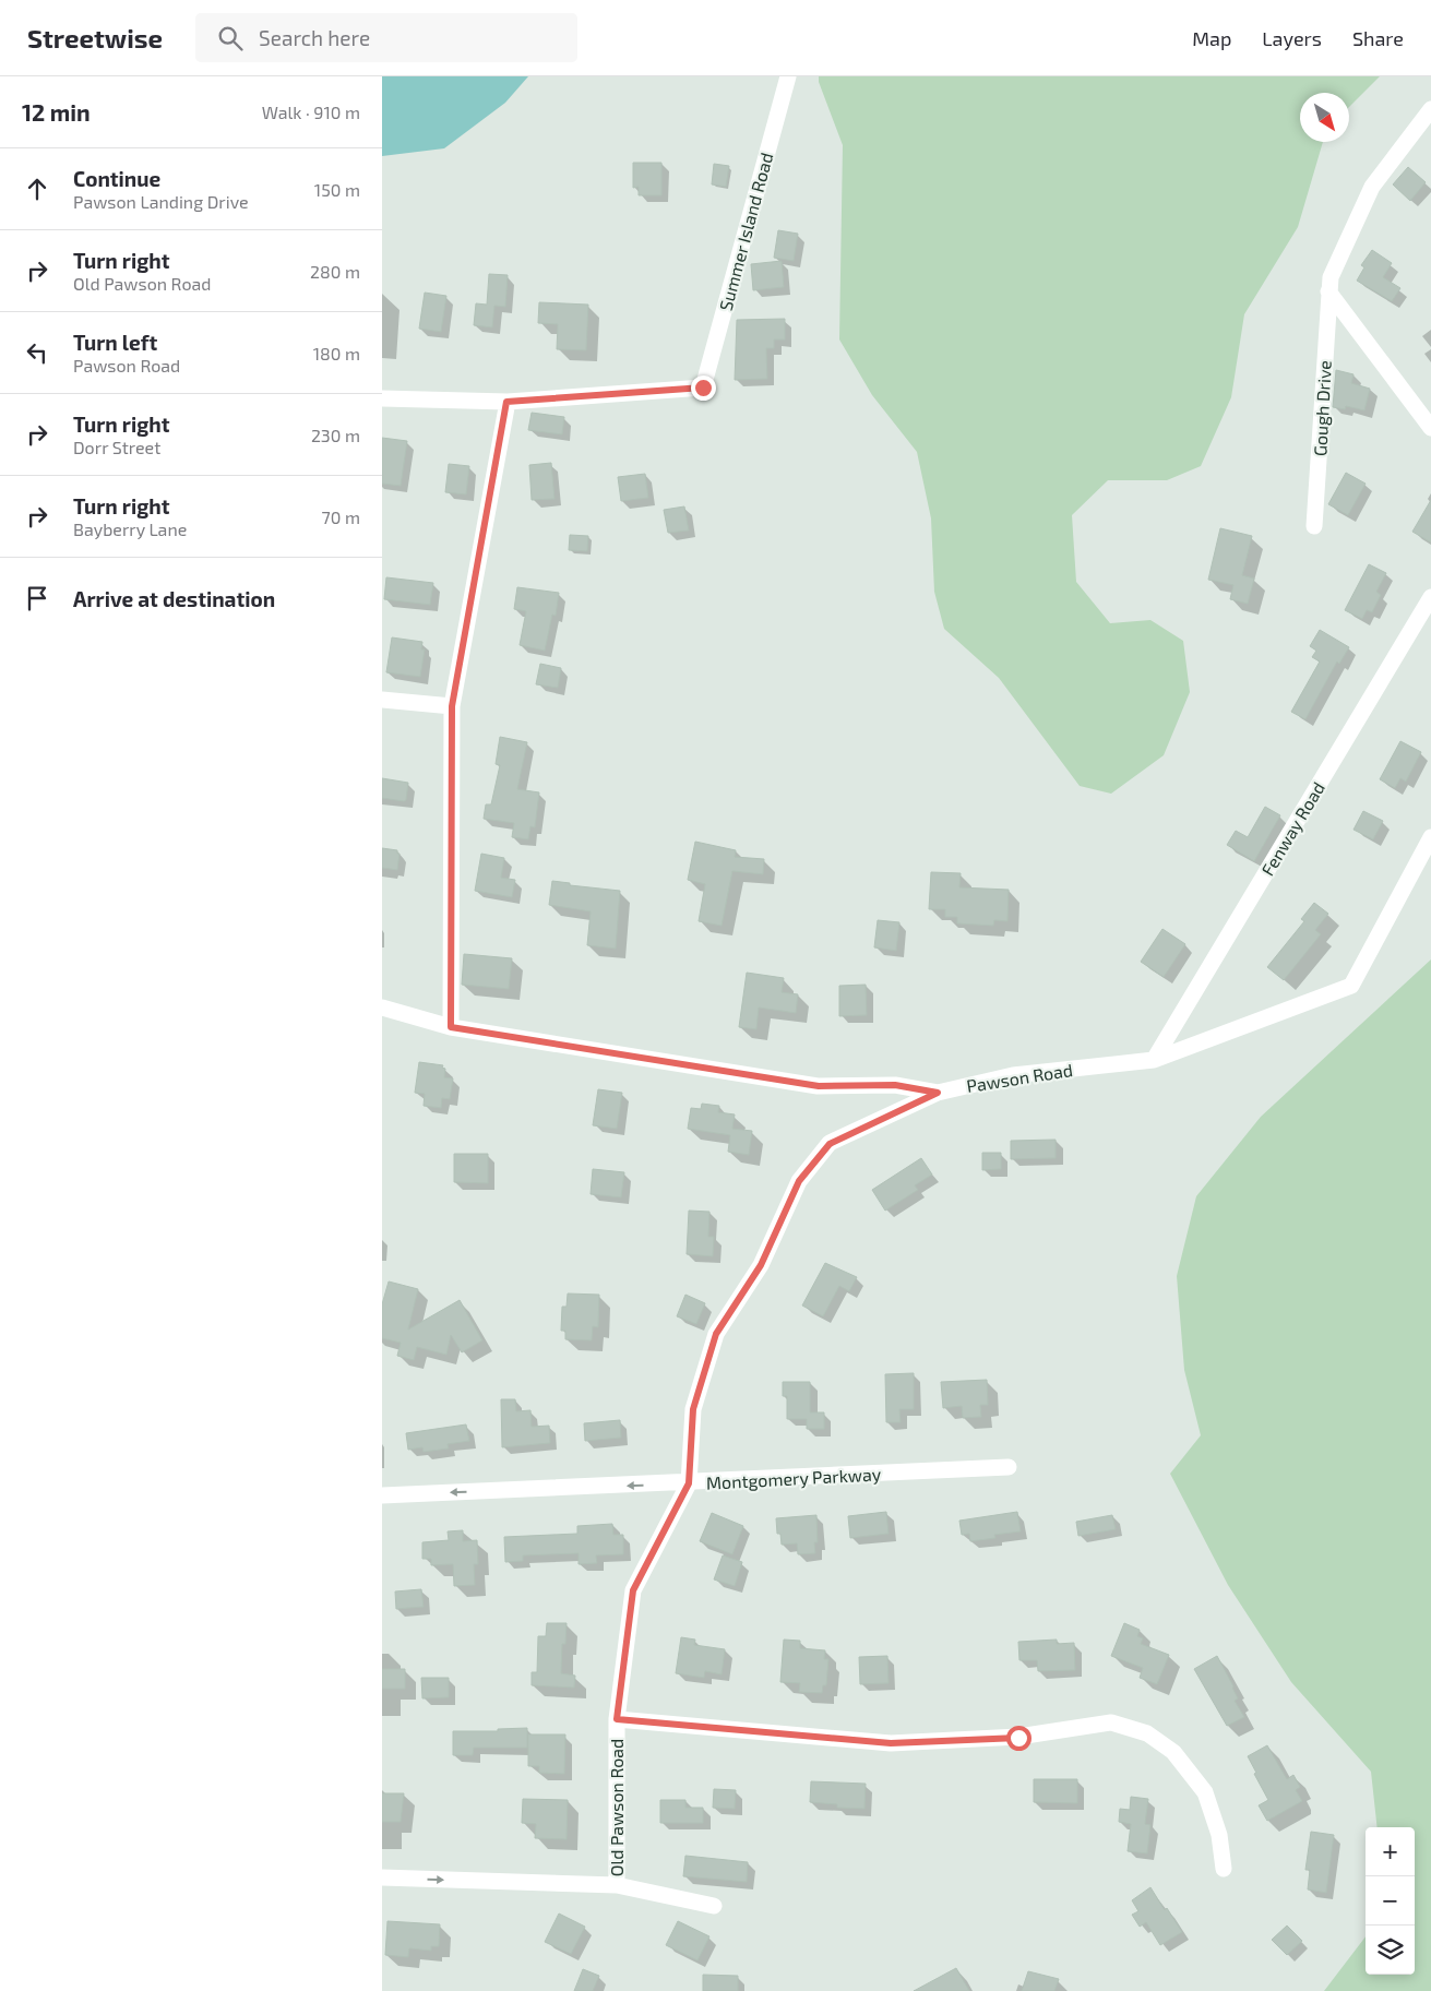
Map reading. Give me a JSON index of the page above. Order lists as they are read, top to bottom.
{
  "streets": {
    "street": [
      "Summer Island Road",
      "Gough Drive",
      "Fenway Road",
      "Pawson Road",
      "Montgomery Parkway",
      "Old Pawson Road"
    ]
  },
  "crossings": [
    ["Fenway Road", "Pawson Road"],
    ["Pawson Road", "Old Pawson Road"],
    ["Montgomery Parkway", "Old Pawson Road"]
  ],
  "one_way": ["Montgomery Parkway"],
  "north": "bottom right",
  "page": {
    "header": "Streetwise",
    "search": "Search here",
    "nav": ["Map", "Layers", "Share"],
    "heading": ["12 min", "Walk · 910 m"],
    "list": [
      ["Continue", "Pawson Landing Drive", "150 m"],
      ["Turn right", "Old Pawson Road", "280 m"],
      ["Turn left", "Pawson Road", "180 m"],
      ["Turn right", "Dorr Street", "230 m"],
      ["Turn right", "Bayberry Lane", "70 m"],
      "Arrive at destination"
    ],
    "map_buttons": ["+", "−"]
  }
}
